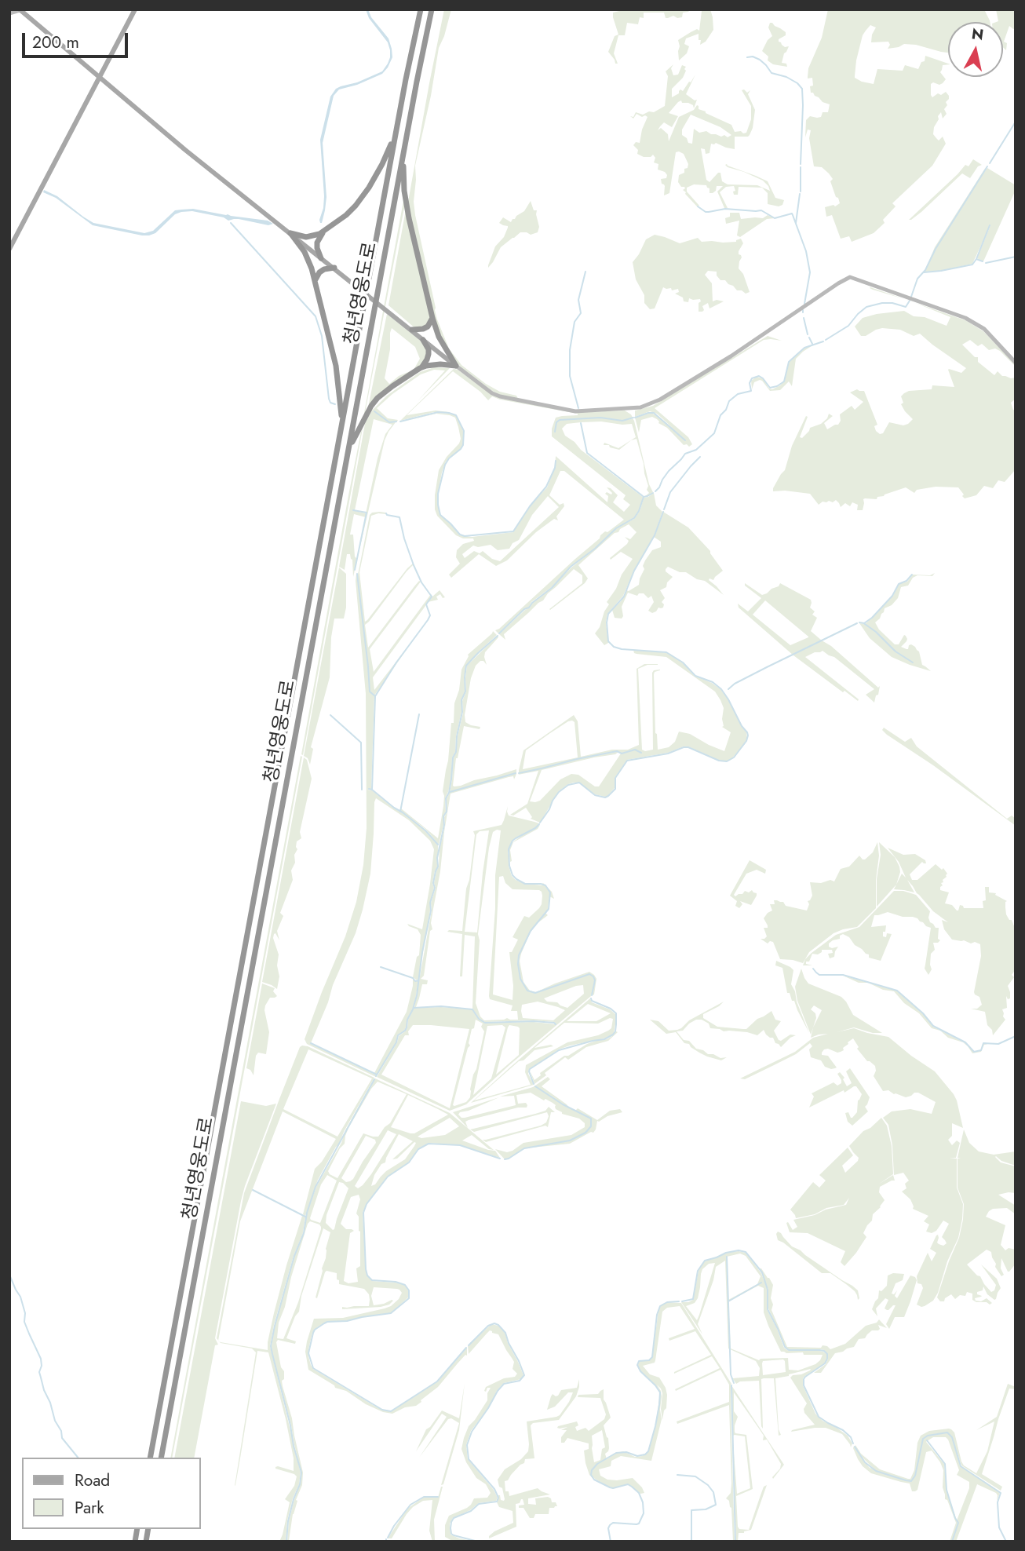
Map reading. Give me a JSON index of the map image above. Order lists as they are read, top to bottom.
{
  "streets": {
    "highway": ["청년영웅도로"]
  },
  "legend": ["Road", "Park"],
  "scale_bar": "200 m",
  "north": "top"
}
